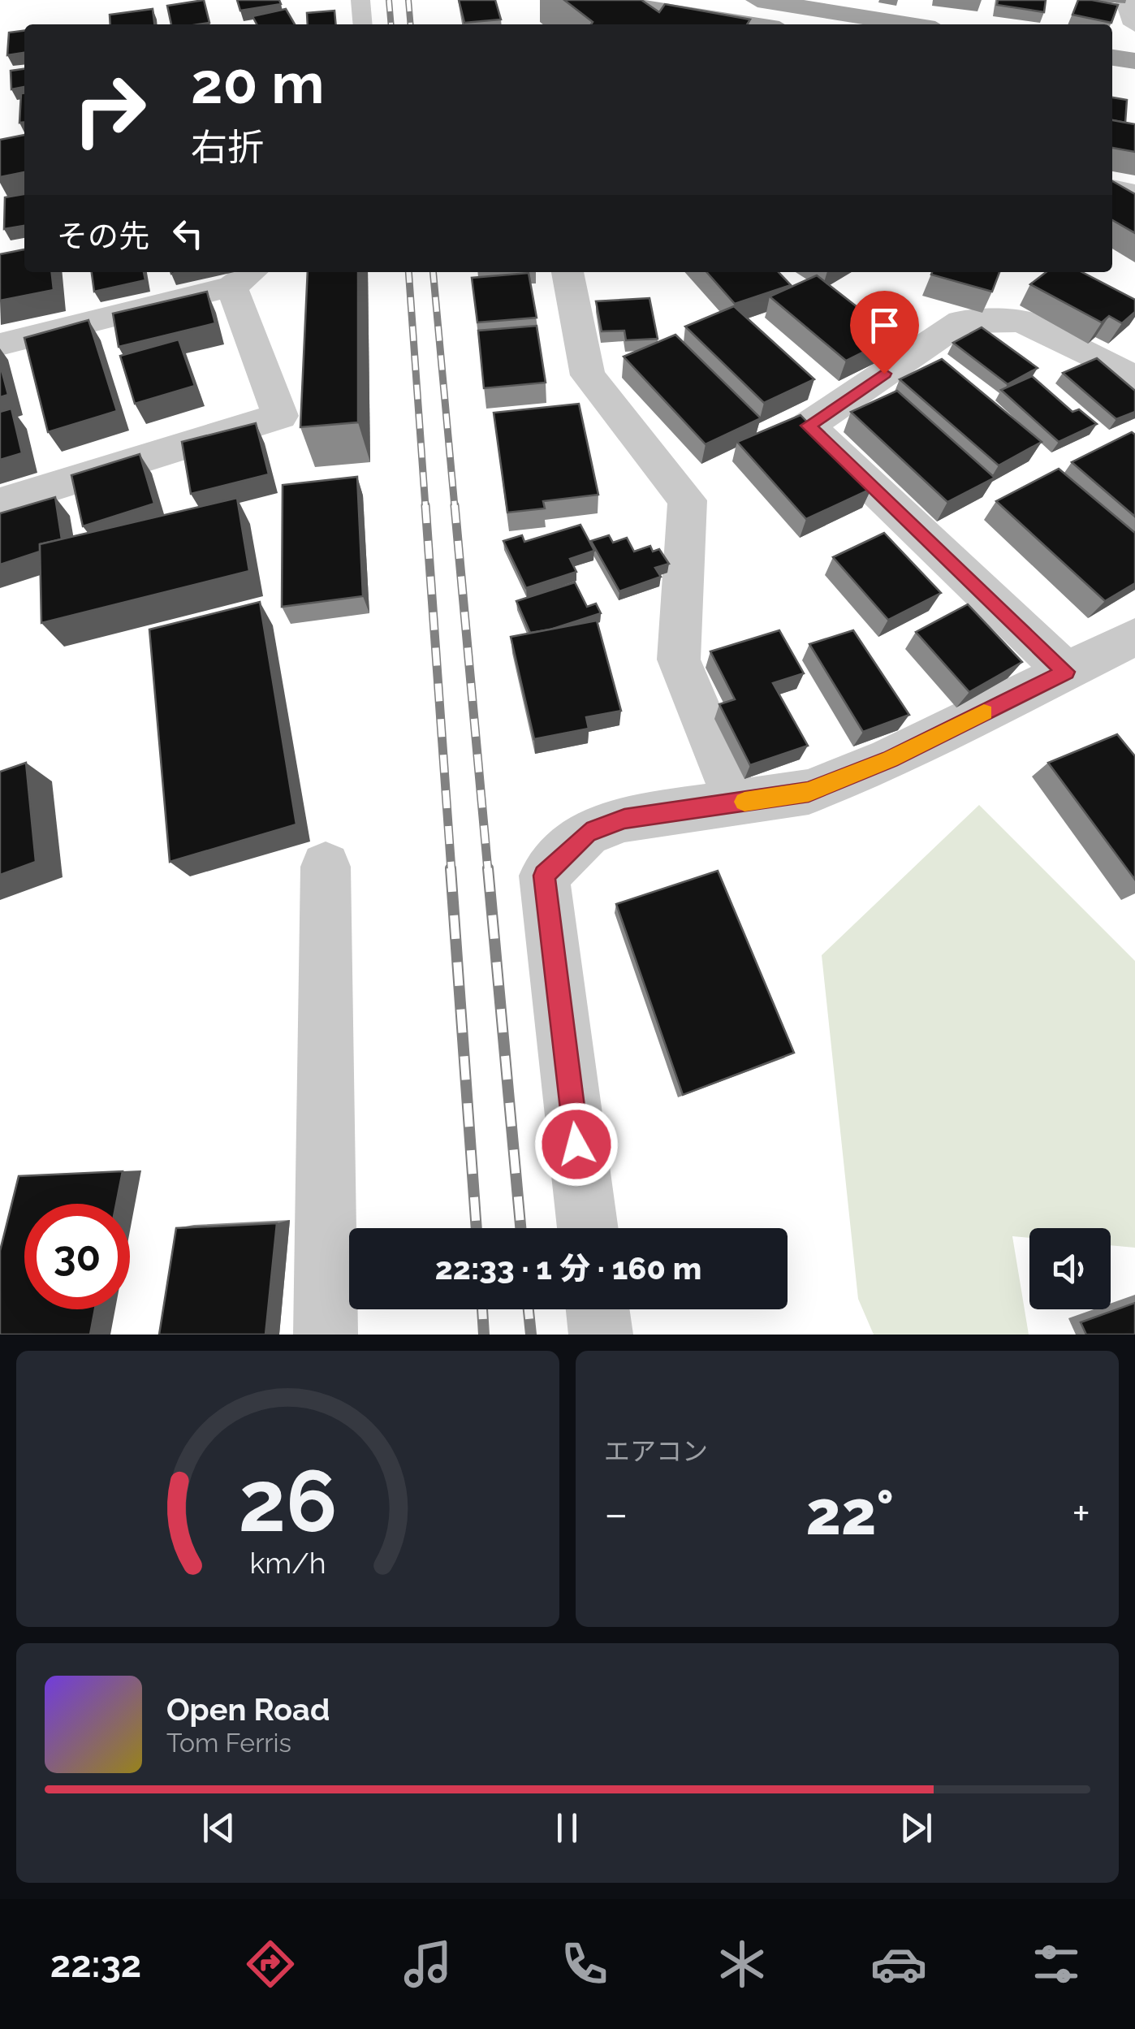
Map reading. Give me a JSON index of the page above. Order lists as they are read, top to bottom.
{
  "page": {
    "turn": ["20 m", "右折"],
    "then": "その先",
    "limit": "30",
    "trip": "22:33 · 1 分 · 160 m",
    "tile": "エアコン",
    "heat": ["−", "22°", "+"],
    "song": ["Open Road", "Tom Ferris"],
    "tabs": "22:32",
    "gauge": ["26", "km/h"]
  }
}
